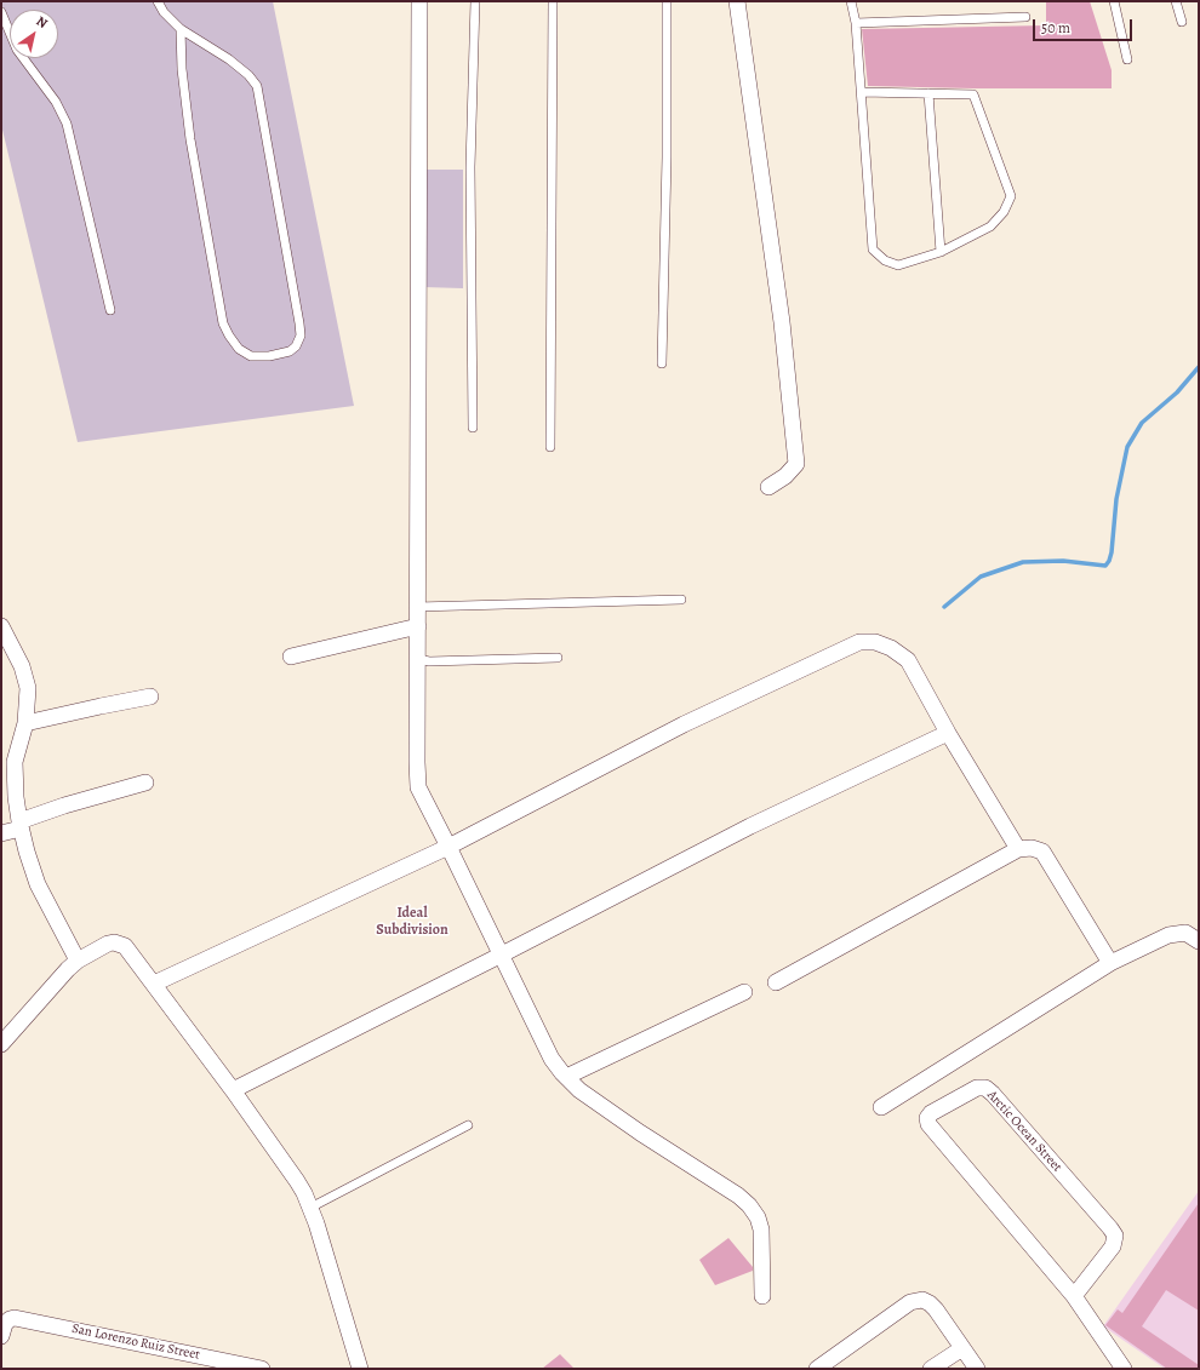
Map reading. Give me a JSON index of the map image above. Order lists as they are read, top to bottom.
{
  "streets": {
    "street": ["Arctic Ocean Street", "San Lorenzo Ruiz Street"]
  },
  "districts": ["Ideal Subdivision"],
  "scale_bar": "50 m",
  "north": "top right"
}
